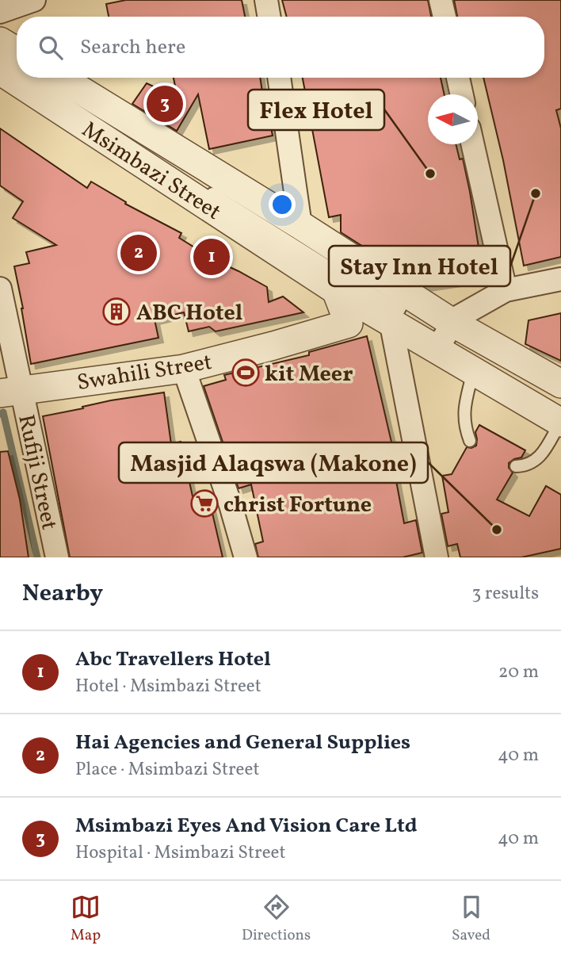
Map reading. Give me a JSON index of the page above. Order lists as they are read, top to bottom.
{
  "streets": {
    "street": ["Msimbazi Street", "Swahili Street", "Rufiji Street"]
  },
  "crossings": [
    ["Msimbazi Street", "Swahili Street"],
    ["Swahili Street", "Rufiji Street"]
  ],
  "places": {
    "other": ["Flex Hotel", "Stay Inn Hotel", "Masjid Alaqswa (Makone)"],
    "building": ["ABC Hotel"],
    "sports": ["kit Meer"],
    "supermarket": ["christ Fortune"]
  },
  "north": "left",
  "page": {
    "search": "Search here",
    "pins": ["3", "2", "1"],
    "heading": ["Nearby", "3 results"],
    "list": [
      {
        "mark": "1",
        "name": "Abc Travellers Hotel",
        "note": "Hotel · Msimbazi Street",
        "value": "20 m"
      },
      {
        "mark": "2",
        "name": "Hai Agencies and General Supplies",
        "note": "Place · Msimbazi Street",
        "value": "40 m"
      },
      {
        "mark": "3",
        "name": "Msimbazi Eyes And Vision Care Ltd",
        "note": "Hospital · Msimbazi Street",
        "value": "40 m"
      }
    ],
    "nav": ["Map", "Directions", "Saved"]
  }
}
